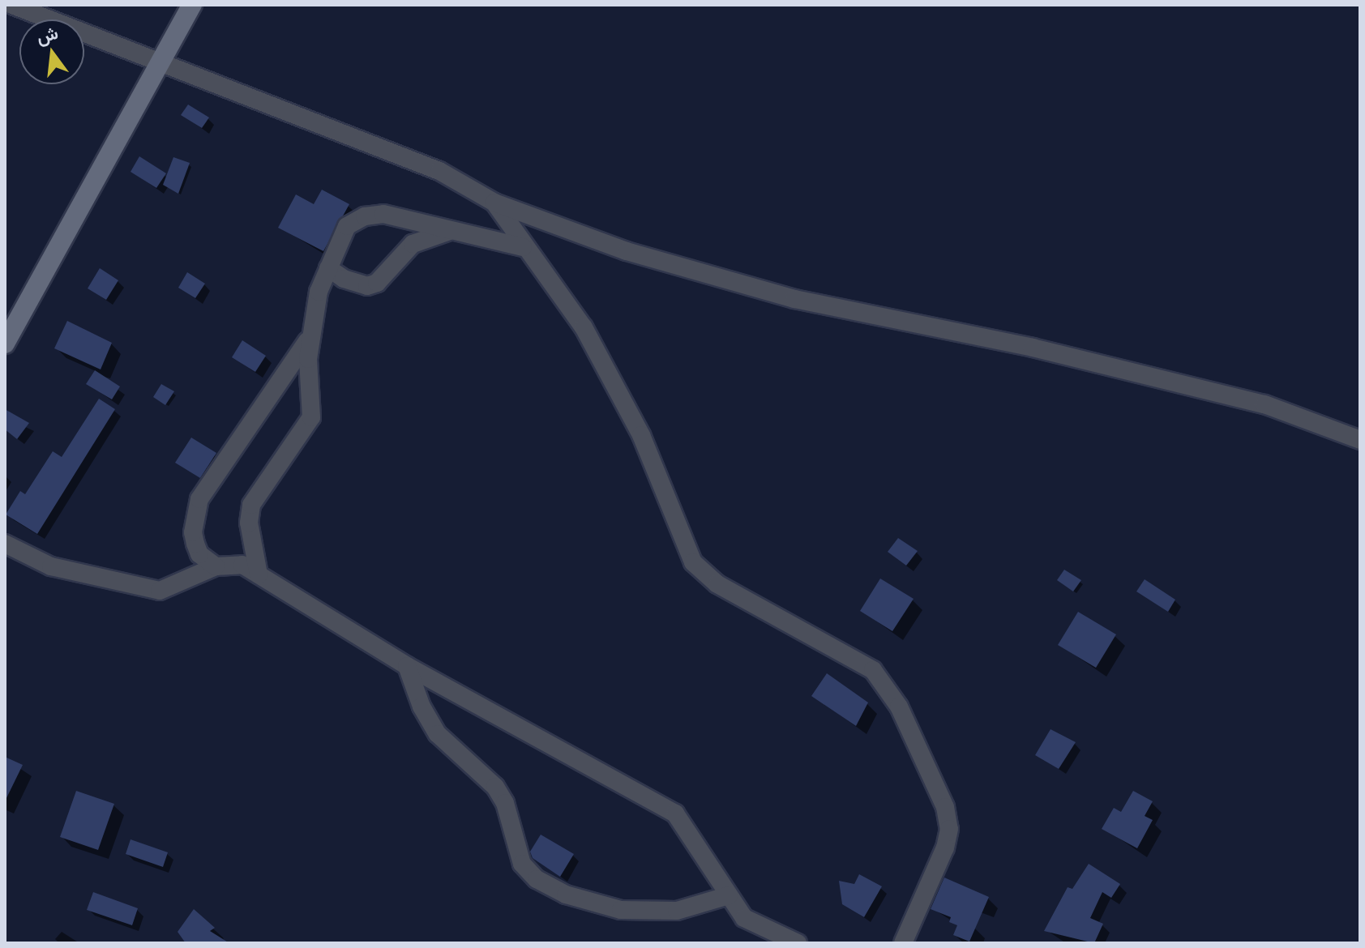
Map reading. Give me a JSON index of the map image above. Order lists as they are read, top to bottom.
{
  "north": "top"
}
